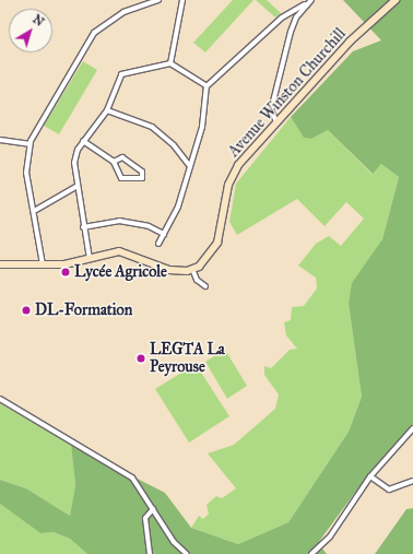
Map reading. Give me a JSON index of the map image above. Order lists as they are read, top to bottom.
{
  "streets": {
    "main road": ["Avenue Winston Churchill"]
  },
  "places": ["Lycée Agricole", "DL-Formation", "LEGTA La Peyrouse"],
  "north": "top right"
}
